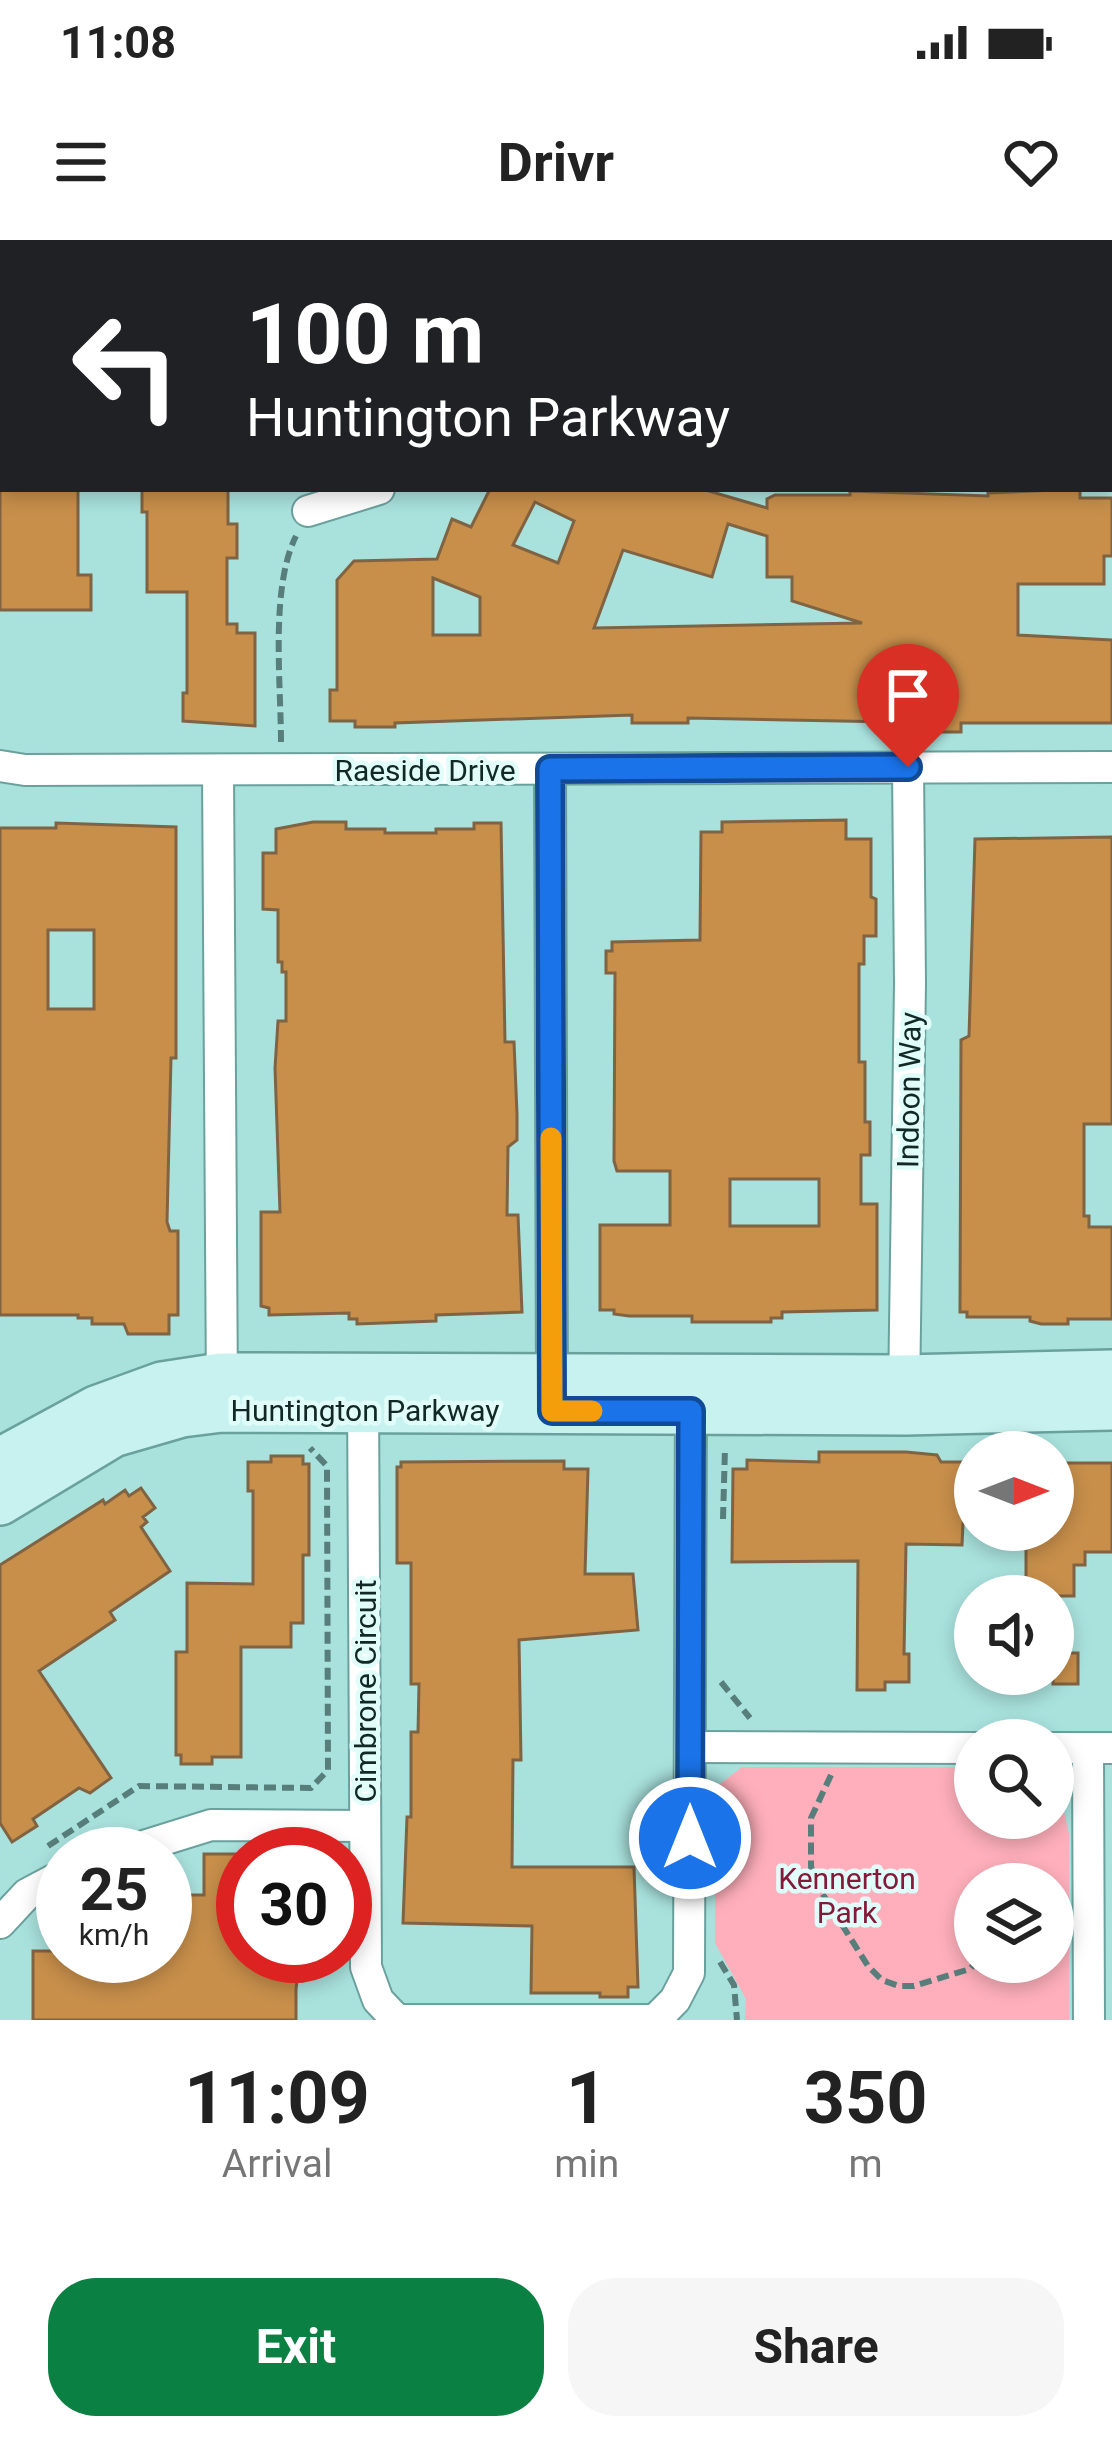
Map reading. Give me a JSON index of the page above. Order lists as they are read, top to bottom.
{
  "streets": {
    "street": [
      "Raeside Drive",
      "Indoon Way",
      "Huntington Parkway",
      "Cimbrone Circuit"
    ]
  },
  "crossings": [
    ["Raeside Drive", "Indoon Way"],
    ["Indoon Way", "Huntington Parkway"],
    ["Huntington Parkway", "Cimbrone Circuit"]
  ],
  "parks": ["Kennerton Park"],
  "north": "right",
  "page": {
    "status": "11:08",
    "header": "Drivr",
    "turn": ["100 m", "Huntington Parkway"],
    "speed": "25 km/h",
    "limit": "30",
    "eta": [
      "11:09",
      "Arrival",
      "1",
      "min",
      "350",
      "m"
    ],
    "buttons": ["Exit", "Share"]
  }
}
